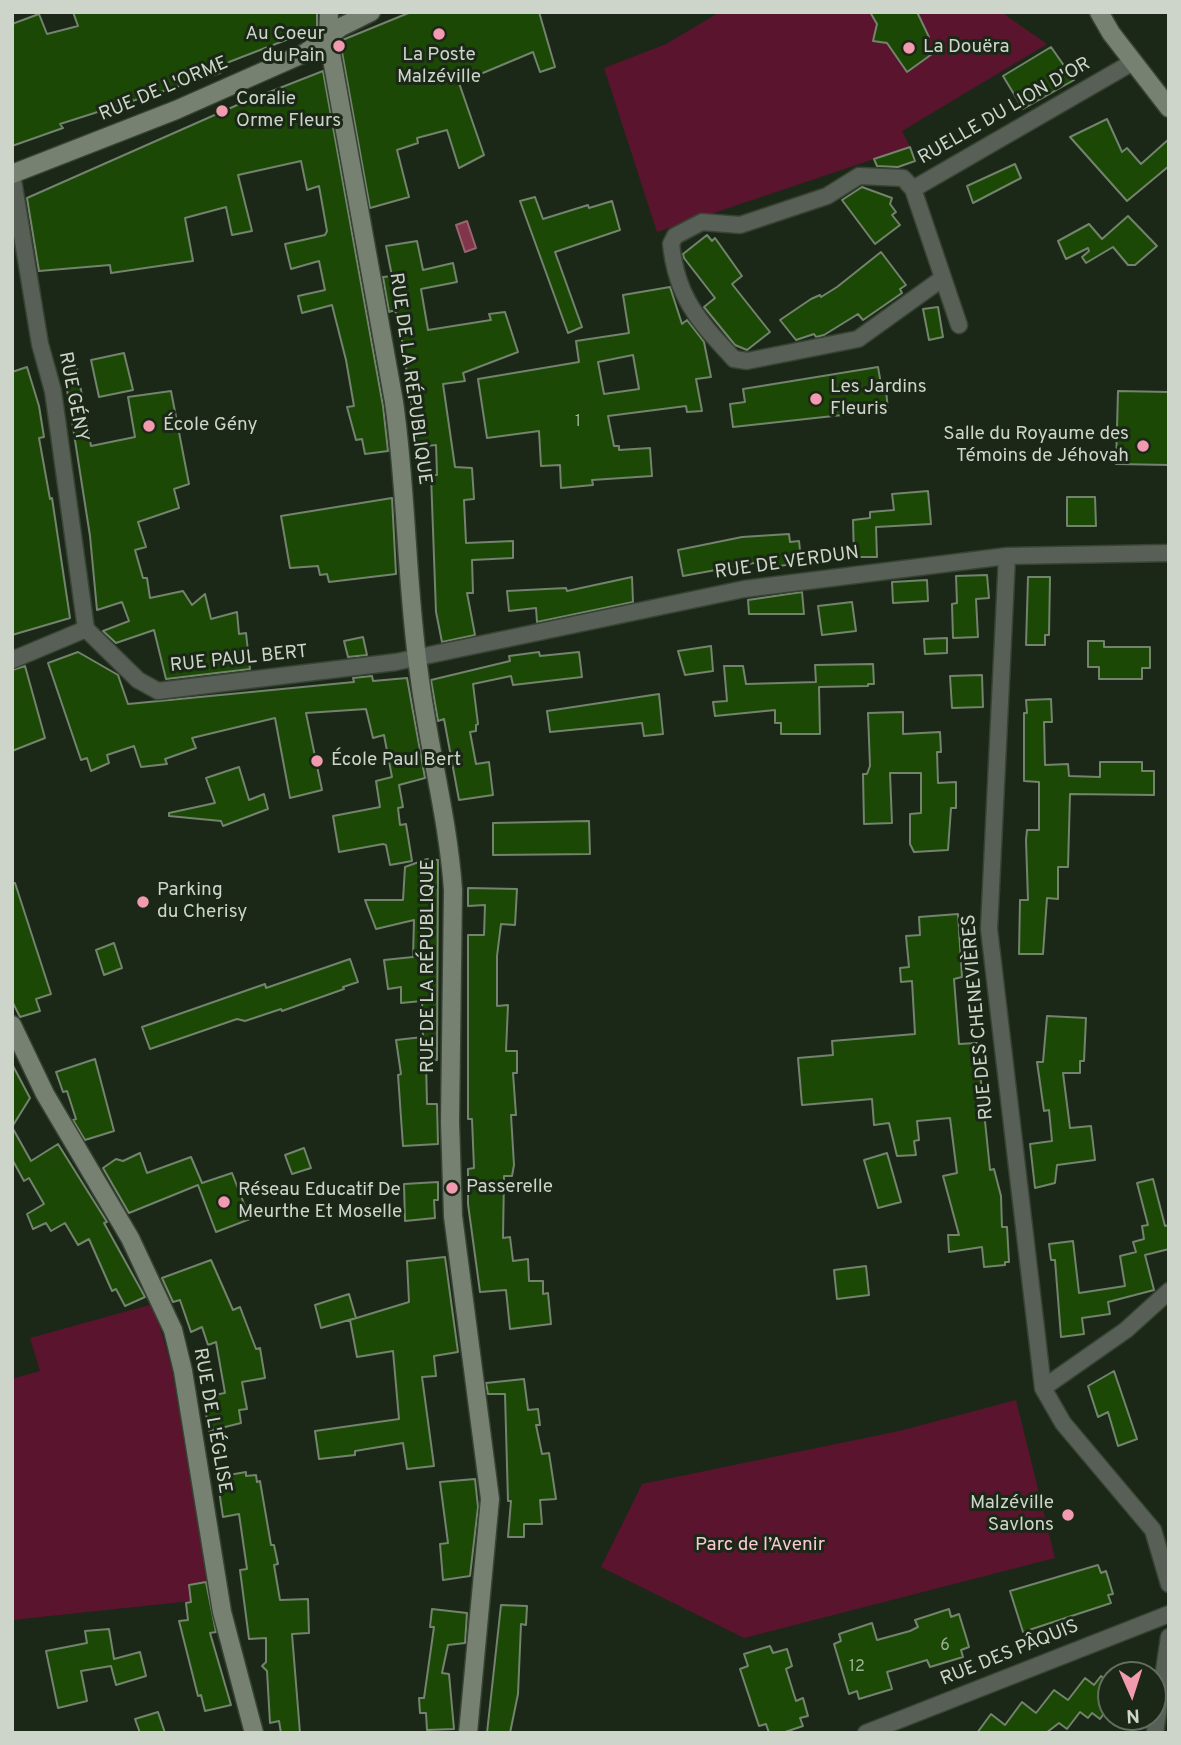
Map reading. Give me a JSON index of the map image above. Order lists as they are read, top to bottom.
{
  "streets": {
    "main road": ["RUE DE L'ORME", "RUE DE LA RÉPUBLIQUE", "RUE DE L'ÉGLISE"],
    "street": [
      "RUELLE DU LION D'OR",
      "RUE GÉNY",
      "RUE DE VERDUN",
      "RUE PAUL BERT",
      "RUE DES CHENEVIÈRES",
      "RUE DES PÂQUIS"
    ]
  },
  "crossings": [
    ["RUE DE L'ORME", "RUE DE LA RÉPUBLIQUE"],
    ["RUE DE L'ORME", "RUE GÉNY"],
    ["RUE DE LA RÉPUBLIQUE", "RUE DE VERDUN"],
    ["RUE DE LA RÉPUBLIQUE", "RUE PAUL BERT"],
    ["RUE GÉNY", "RUE PAUL BERT"],
    ["RUE DE VERDUN", "RUE PAUL BERT"],
    ["RUE DE VERDUN", "RUE DES CHENEVIÈRES"]
  ],
  "parks": ["Parc de l’Avenir"],
  "places": [
    "La Poste Malzéville",
    "Au Coeur du Pain",
    "La Douëra",
    "Coralie Orme Fleurs",
    "Les Jardins Fleuris",
    "École Gény",
    "Salle du Royaume des Témoins de Jéhovah",
    "École Paul Bert",
    "Parking du Cherisy",
    "Passerelle",
    "Réseau Educatif De Meurthe Et Moselle",
    "Malzéville Savlons"
  ],
  "house_numbers": ["1", "6", "12"],
  "north": "bottom"
}
